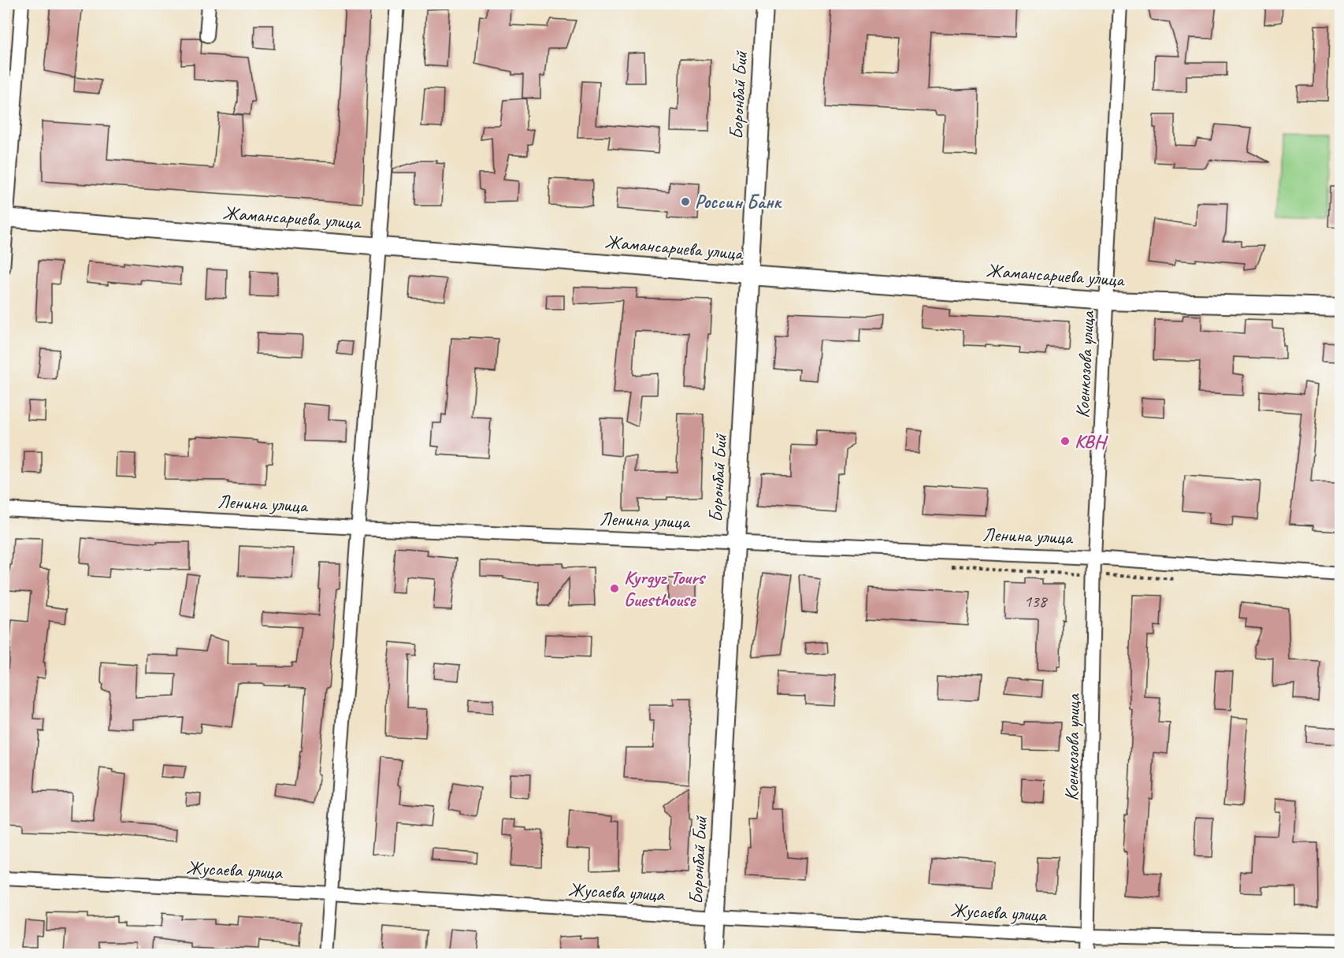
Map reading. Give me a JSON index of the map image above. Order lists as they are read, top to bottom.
{
  "streets": {
    "main road": ["Боронбай Бий", "Жамансариева улица"],
    "street": ["Коенкозова улица", "Ленина улица", "Жусаева улица"]
  },
  "crossings": [
    ["Боронбай Бий", "Жамансариева улица"],
    ["Боронбай Бий", "Ленина улица"],
    ["Боронбай Бий", "Жусаева улица"],
    ["Жамансариева улица", "Коенкозова улица"],
    ["Коенкозова улица", "Ленина улица"],
    ["Коенкозова улица", "Жусаева улица"]
  ],
  "places": ["Россин Банк", "KBH", "Kyrgyz Tours Guesthouse"],
  "house_numbers": ["138"]
}
